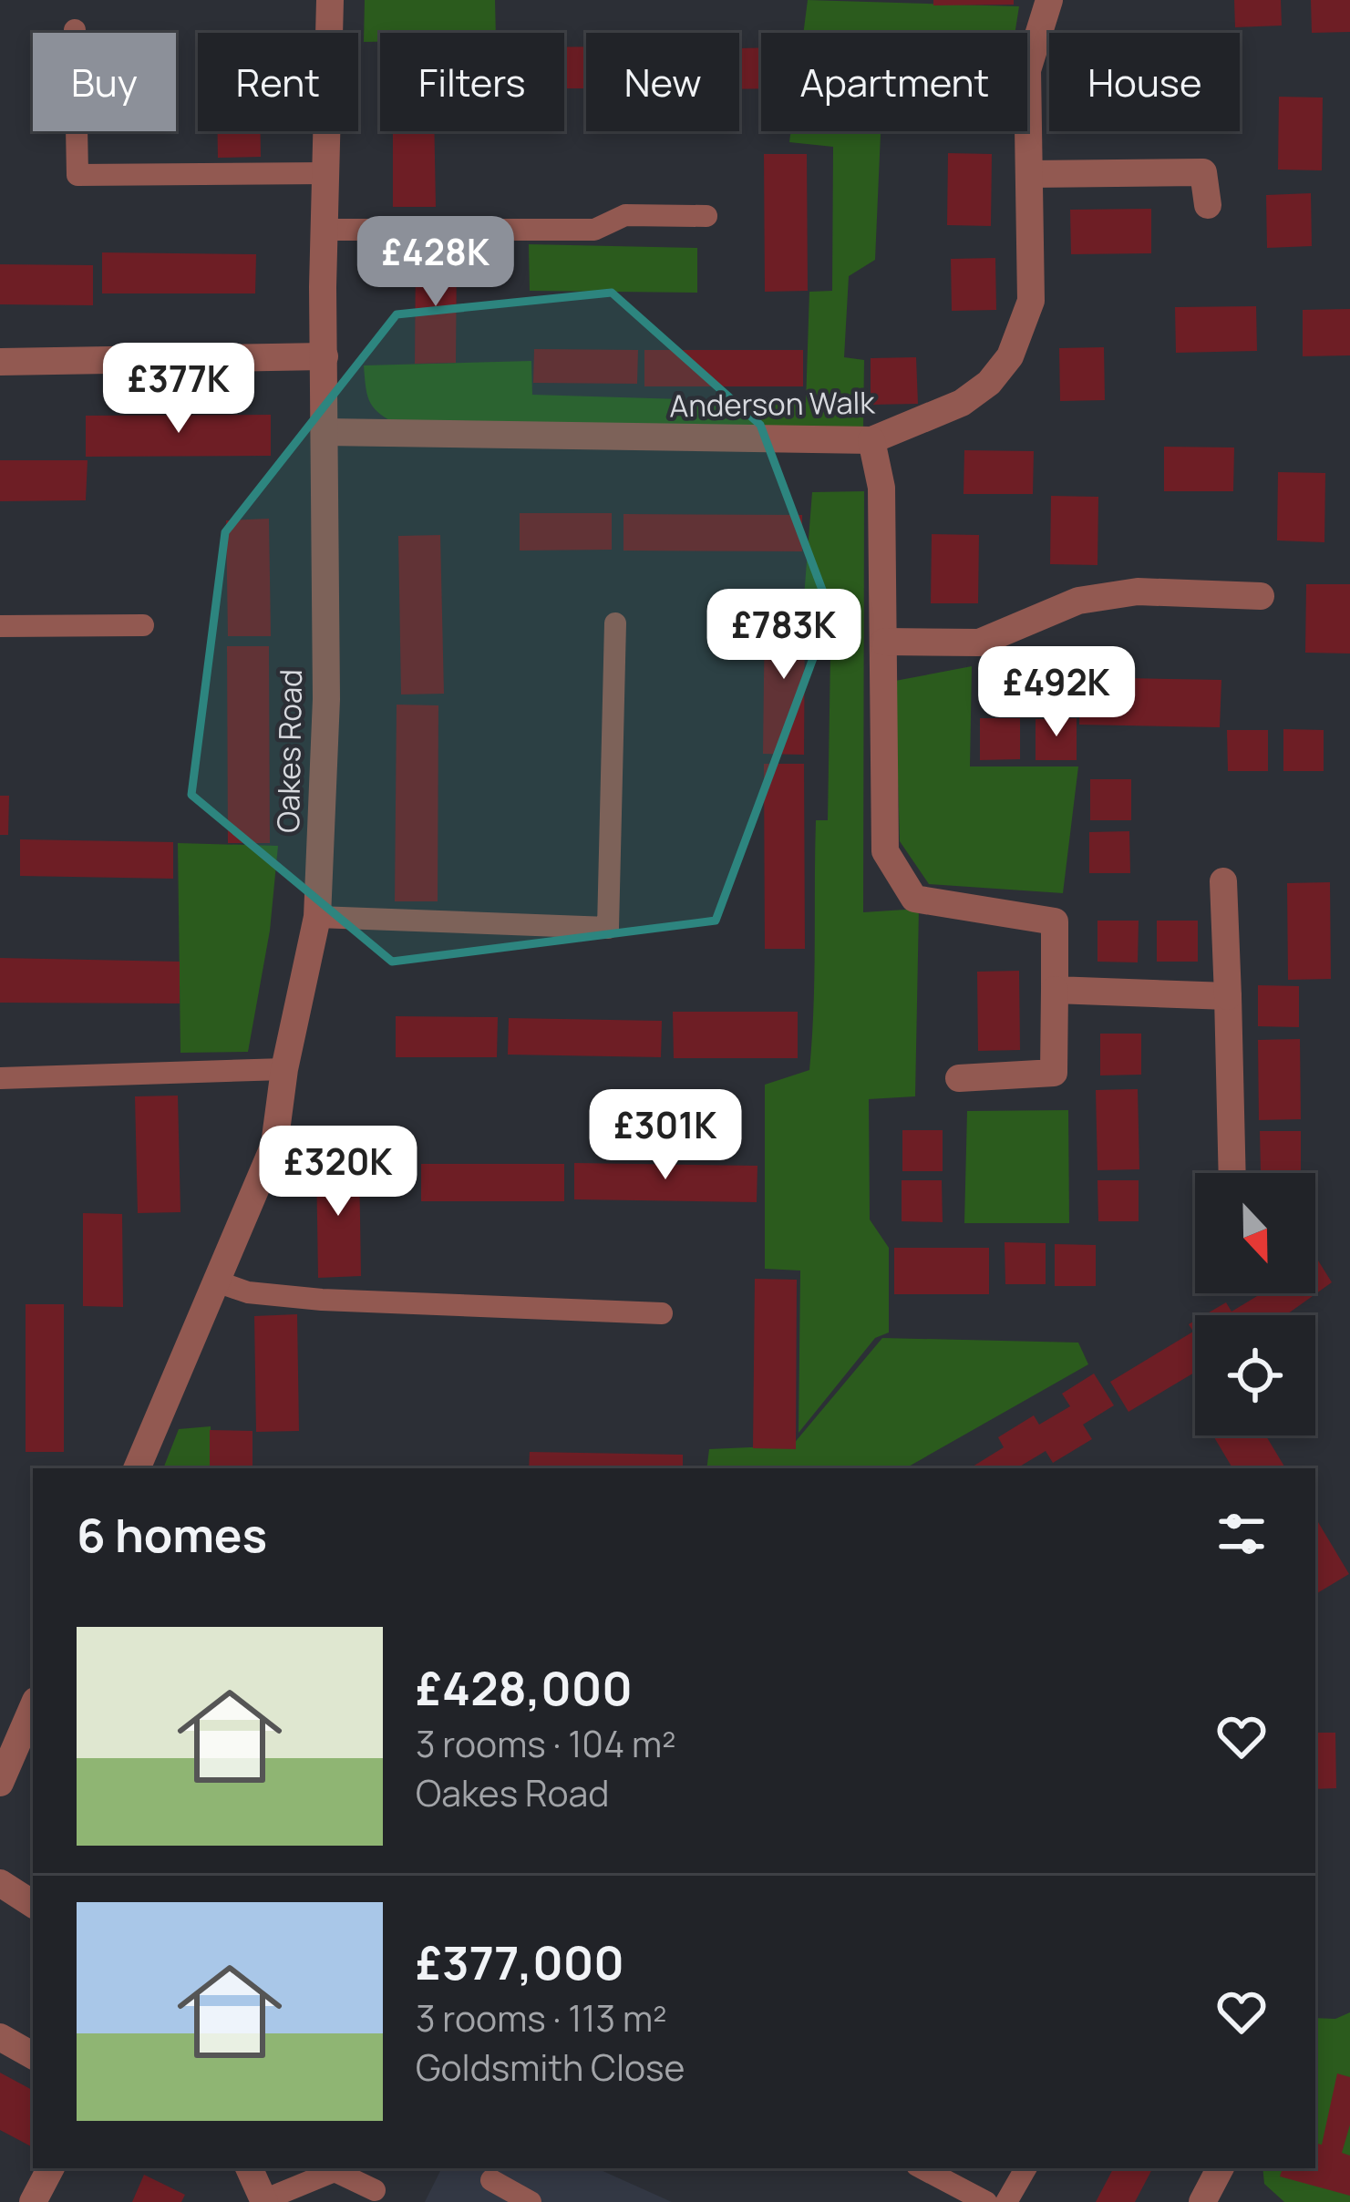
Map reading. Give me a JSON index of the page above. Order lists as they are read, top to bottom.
{
  "streets": {
    "street": ["Anderson Walk", "Oakes Road"]
  },
  "crossings": [
    ["Anderson Walk", "Oakes Road"]
  ],
  "north": "bottom",
  "page": {
    "chip": [
      "Buy",
      "Rent",
      "Filters",
      "New",
      "Apartment",
      "House"
    ],
    "price": [
      "£428K",
      "£377K",
      "£783K",
      "£492K",
      "£301K",
      "£320K"
    ],
    "heading": "6 homes",
    "list": [
      {
        "name": "£428,000",
        "note": "3 rooms · 104 m² · Oakes Road"
      },
      {
        "name": "£377,000",
        "note": "3 rooms · 113 m² · Goldsmith Close"
      }
    ]
  }
}
